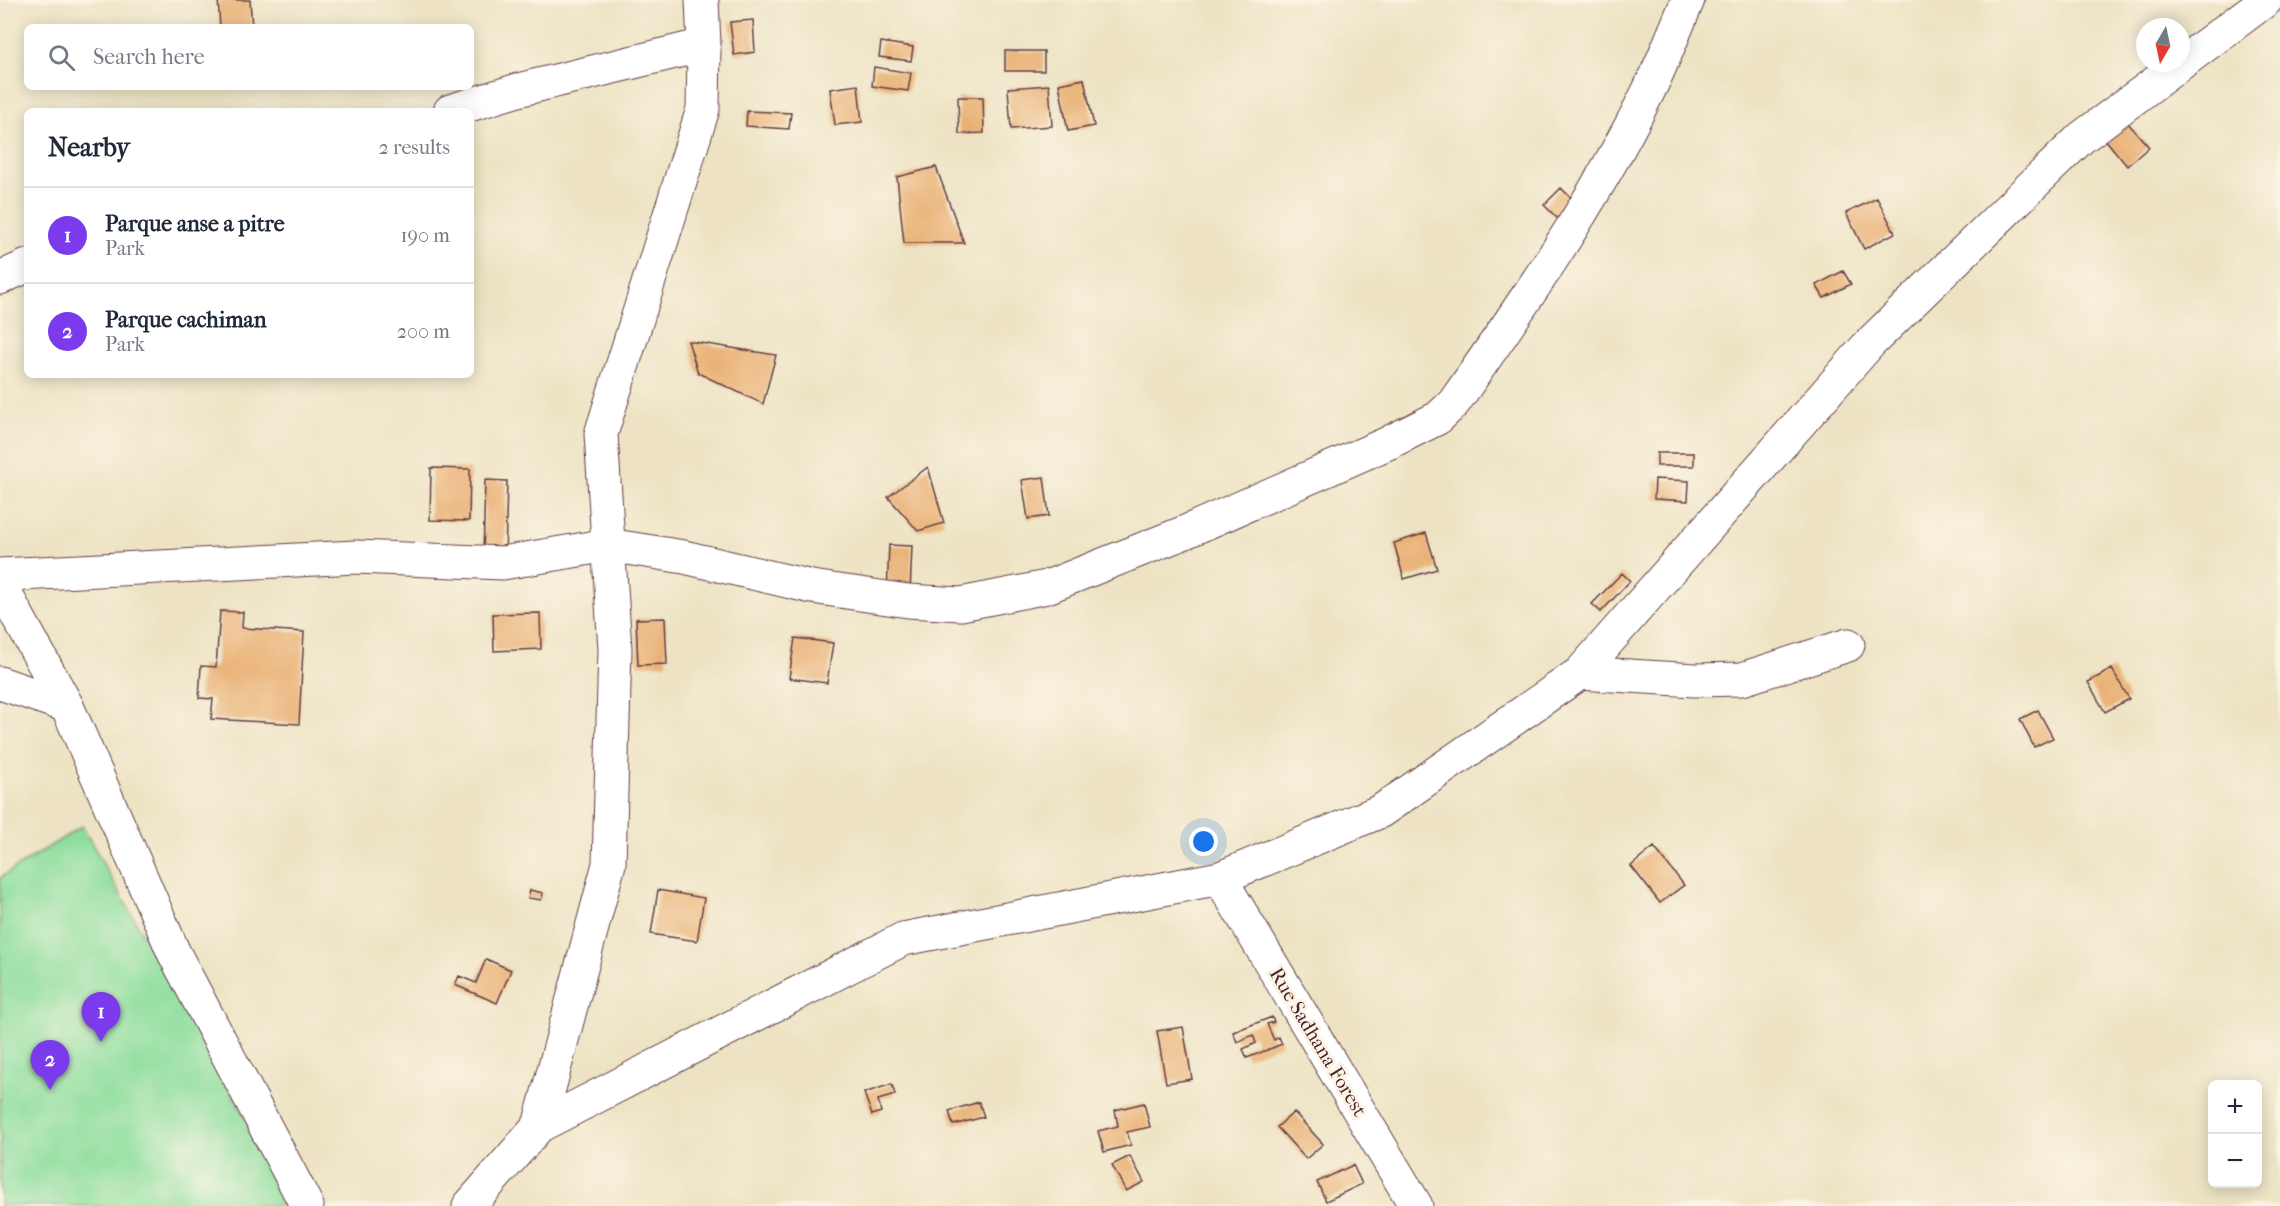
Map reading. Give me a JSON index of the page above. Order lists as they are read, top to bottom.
{
  "streets": {
    "street": ["Rue Sadhana Forest"]
  },
  "north": "bottom",
  "page": {
    "search": "Search here",
    "heading": ["Nearby", "2 results"],
    "list": [
      {
        "mark": "1",
        "name": "Parque anse a pitre",
        "note": "Park",
        "value": "190 m"
      },
      {
        "mark": "2",
        "name": "Parque cachiman",
        "note": "Park",
        "value": "200 m"
      }
    ],
    "pins": ["1", "2"],
    "map_buttons": ["+", "−"]
  }
}
